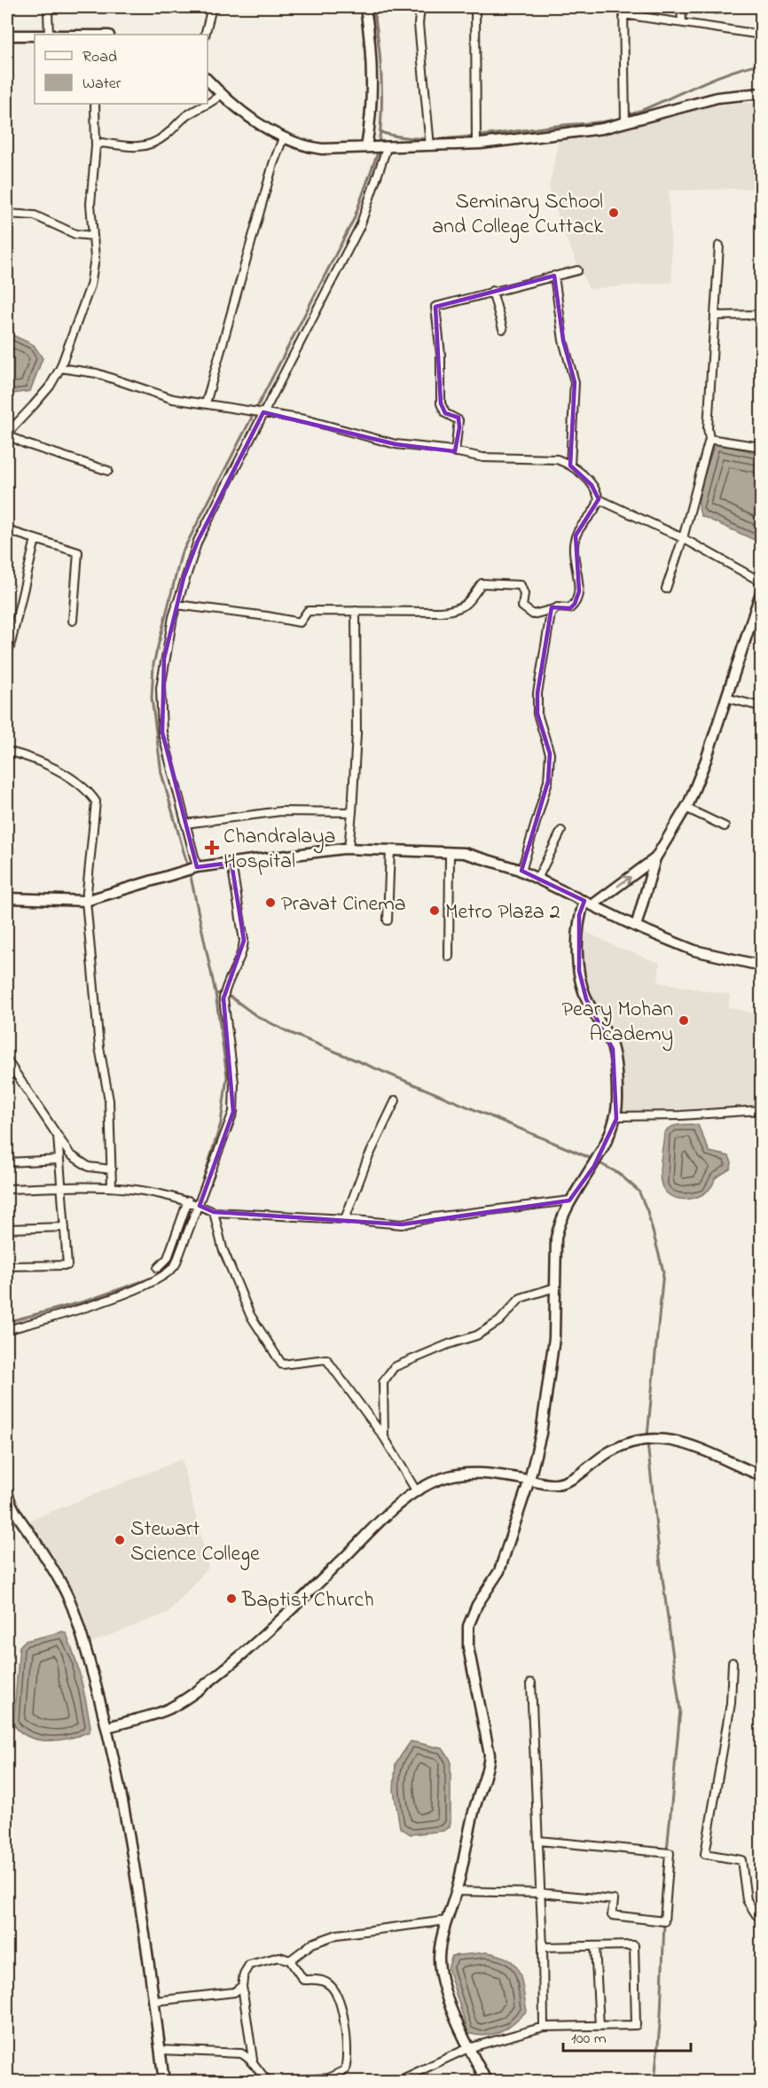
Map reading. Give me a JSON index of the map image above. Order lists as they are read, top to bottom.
{
  "places": {
    "other": [
      "Seminary School and College Cuttack",
      "Pravat Cinema",
      "Metro Plaza 2",
      "Peary Mohan Academy",
      "Stewart Science College",
      "Baptist Church"
    ],
    "health": ["Chandralaya Hospital"]
  },
  "legend": ["Road", "Water"],
  "scale_bar": "100 m"
}
